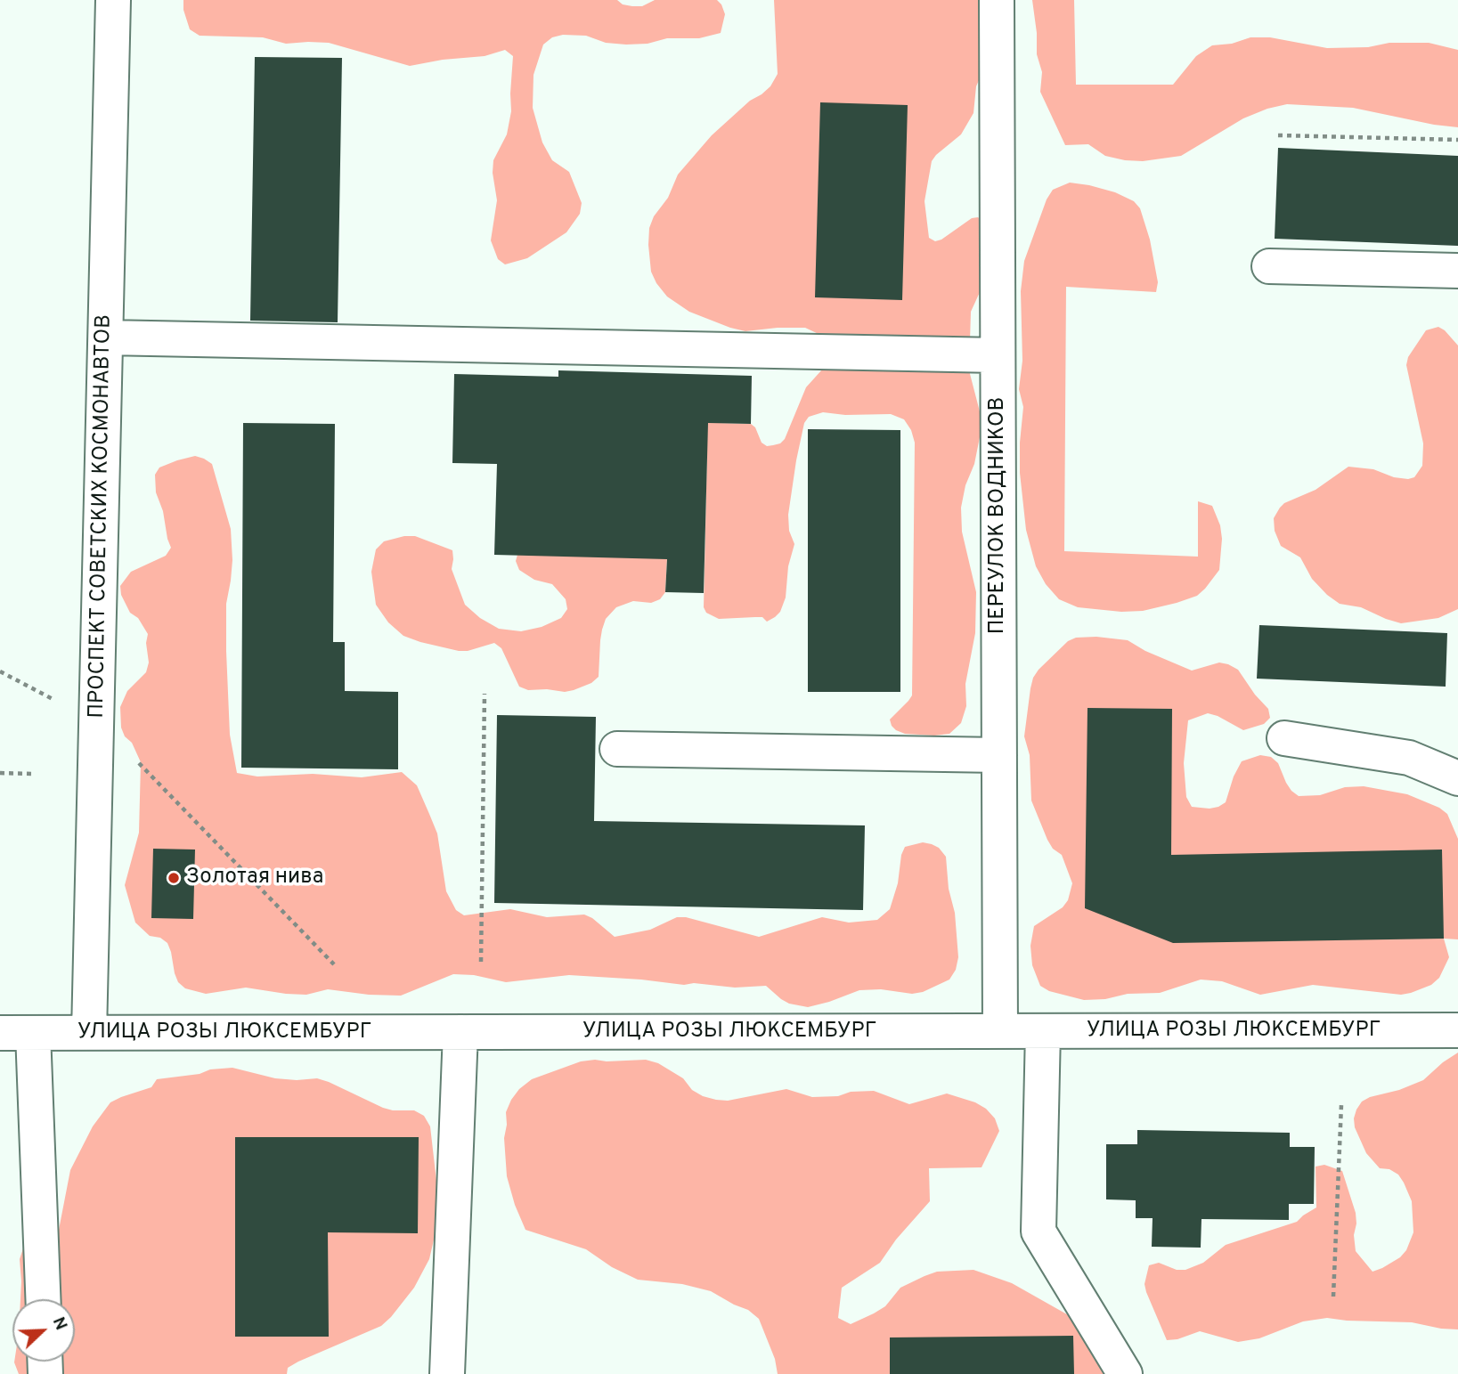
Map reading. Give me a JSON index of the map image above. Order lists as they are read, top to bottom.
{
  "streets": {
    "street": ["ПЕРЕУЛОК ВОДНИКОВ", "ПРОСПЕКТ СОВЕТСКИХ КОСМОНАВТОВ", "УЛИЦА РОЗЫ ЛЮКСЕМБУРГ"]
  },
  "crossings": [
    ["ПЕРЕУЛОК ВОДНИКОВ", "УЛИЦА РОЗЫ ЛЮКСЕМБУРГ"],
    ["ПРОСПЕКТ СОВЕТСКИХ КОСМОНАВТОВ", "УЛИЦА РОЗЫ ЛЮКСЕМБУРГ"]
  ],
  "places": ["Золотая нива"],
  "north": "top right"
}
